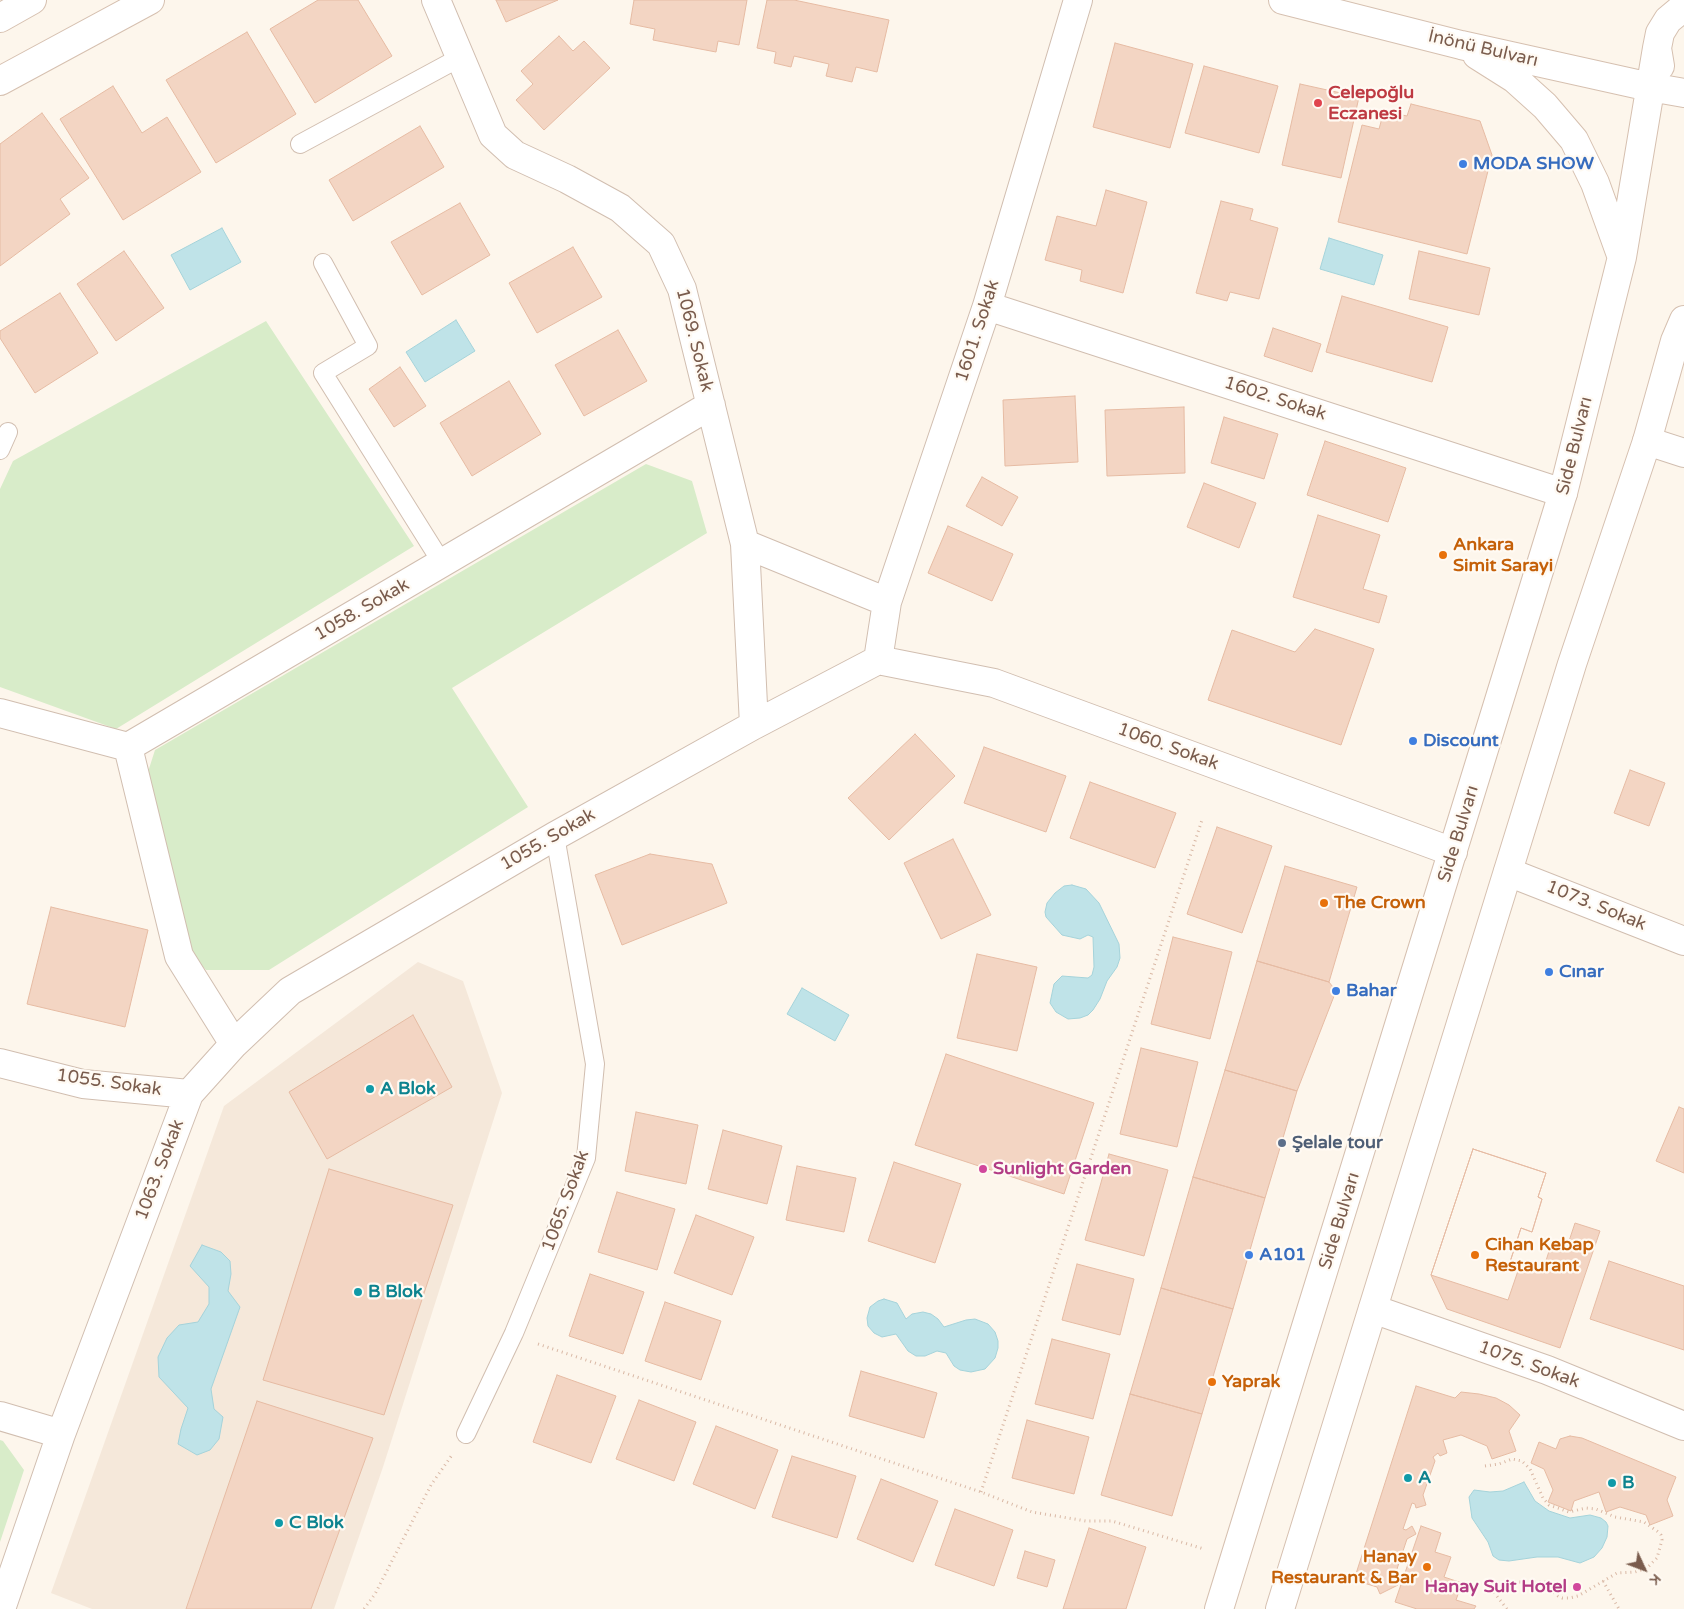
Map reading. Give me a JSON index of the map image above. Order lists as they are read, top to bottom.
{
  "streets": {
    "street": [
      "İnönü Bulvarı",
      "1601. Sokak",
      "1069. Sokak",
      "1602. Sokak",
      "Side Bulvarı",
      "1058. Sokak",
      "1060. Sokak",
      "1055. Sokak",
      "1073. Sokak",
      "1063. Sokak",
      "1075. Sokak"
    ],
    "lane": ["1065. Sokak"]
  },
  "crossings": [
    ["İnönü Bulvarı", "Side Bulvarı"],
    ["1601. Sokak", "1602. Sokak"],
    ["1601. Sokak", "1060. Sokak"],
    ["1601. Sokak", "1055. Sokak"],
    ["1069. Sokak", "1058. Sokak"],
    ["1069. Sokak", "1055. Sokak"],
    ["1602. Sokak", "Side Bulvarı"],
    ["Side Bulvarı", "1060. Sokak"],
    ["1060. Sokak", "1055. Sokak"],
    ["1055. Sokak", "1063. Sokak"],
    ["1055. Sokak", "1065. Sokak"]
  ],
  "places": [
    "Celepoğlu Eczanesi",
    "MODA SHOW",
    "Ankara Simit Sarayi",
    "Discount",
    "The Crown",
    "Cınar",
    "Bahar",
    "A Blok",
    "Şelale tour",
    "Sunlight Garden",
    "A101",
    "Cihan Kebap Restaurant",
    "B Blok",
    "Yaprak",
    "A",
    "B",
    "C Blok",
    "Hanay Restaurant & Bar",
    "Hanay Suit Hotel"
  ],
  "north": "bottom right"
}
